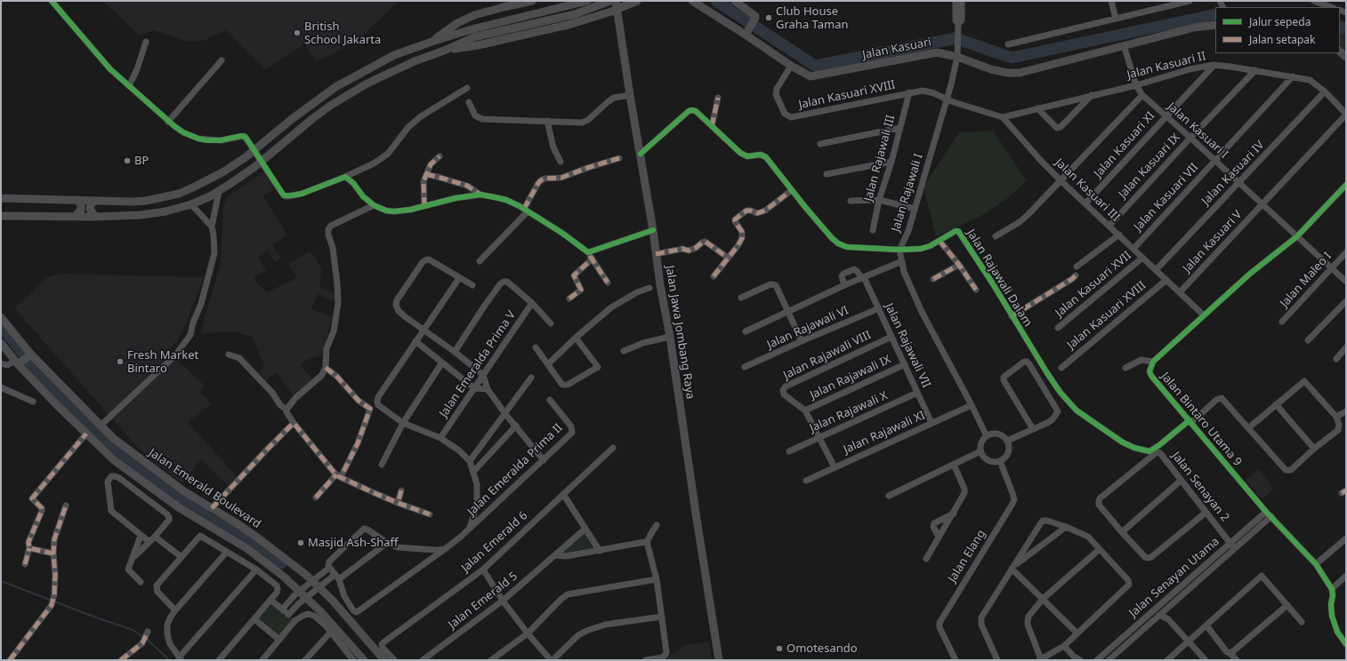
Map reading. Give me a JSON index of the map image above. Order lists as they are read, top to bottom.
{
  "streets": {
    "main road": ["Jalan Kasuari", "Jalan Jawa Jombang Raya", "Jalan Emerald Boulevard"],
    "street": [
      "Jalan Kasuari II",
      "Jalan Kasuari XVIII",
      "Jalan Kasuari I",
      "Jalan Kasuari XI",
      "Jalan Rajawali III",
      "Jalan Kasuari IX",
      "Jalan Kasuari IV",
      "Jalan Kasuari III",
      "Jalan Rajawali I",
      "Jalan Kasuari VII",
      "Jalan Kasuari V",
      "Jalan Rajawali Dalam",
      "Jalan Maleo I",
      "Jalan Kasuari XVII",
      "Jalan Rajawali VI",
      "Jalan Rajawali VII",
      "Jalan Rajawali VIII",
      "Jalan Emeralda Prima V",
      "Jalan Rajawali IX",
      "Jalan Rajawali X",
      "Jalan Bintaro Utama 9",
      "Jalan Rajawali XI",
      "Jalan Emeralda Prima II",
      "Jalan Senayan 2",
      "Jalan Emerald 6",
      "Jalan Elang",
      "Jalan Senayan Utama",
      "Jalan Emerald 5"
    ]
  },
  "crossings": [
    ["Jalan Kasuari", "Jalan Kasuari XVIII"],
    ["Jalan Kasuari", "Jalan Rajawali I"],
    ["Jalan Kasuari II", "Jalan Kasuari I"],
    ["Jalan Kasuari II", "Jalan Kasuari XI"],
    ["Jalan Kasuari II", "Jalan Kasuari IX"],
    ["Jalan Kasuari II", "Jalan Kasuari IV"],
    ["Jalan Kasuari II", "Jalan Kasuari III"],
    ["Jalan Kasuari II", "Jalan Kasuari VII"],
    ["Jalan Kasuari XVIII", "Jalan Rajawali III"],
    ["Jalan Kasuari XVIII", "Jalan Kasuari III"],
    ["Jalan Kasuari XVIII", "Jalan Rajawali I"],
    ["Jalan Kasuari I", "Jalan Kasuari XI"],
    ["Jalan Kasuari I", "Jalan Kasuari IX"],
    ["Jalan Kasuari I", "Jalan Kasuari IV"],
    ["Jalan Kasuari I", "Jalan Kasuari VII"],
    ["Jalan Kasuari I", "Jalan Kasuari V"],
    ["Jalan Kasuari I", "Jalan Maleo I"],
    ["Jalan Kasuari I", "Jalan Bintaro Utama 9"],
    ["Jalan Kasuari XI", "Jalan Kasuari III"],
    ["Jalan Kasuari IX", "Jalan Kasuari III"],
    ["Jalan Kasuari IV", "Jalan Kasuari III"],
    ["Jalan Kasuari III", "Jalan Kasuari VII"],
    ["Jalan Kasuari III", "Jalan Kasuari V"],
    ["Jalan Kasuari III", "Jalan Kasuari XVII"],
    ["Jalan Kasuari III", "Jalan Bintaro Utama 9"],
    ["Jalan Rajawali I", "Jalan Rajawali Dalam"],
    ["Jalan Rajawali I", "Jalan Rajawali XI"],
    ["Jalan Rajawali I", "Jalan Elang"],
    ["Jalan Rajawali Dalam", "Jalan Jawa Jombang Raya"],
    ["Jalan Rajawali Dalam", "Jalan Bintaro Utama 9"],
    ["Jalan Rajawali VI", "Jalan Rajawali VII"],
    ["Jalan Rajawali VII", "Jalan Rajawali VIII"],
    ["Jalan Rajawali VII", "Jalan Rajawali IX"],
    ["Jalan Rajawali VII", "Jalan Rajawali X"],
    ["Jalan Rajawali VII", "Jalan Rajawali XI"],
    ["Jalan Rajawali VIII", "Jalan Rajawali IX"],
    ["Jalan Rajawali VIII", "Jalan Rajawali X"],
    ["Jalan Rajawali VIII", "Jalan Rajawali XI"],
    ["Jalan Bintaro Utama 9", "Jalan Senayan Utama"],
    ["Jalan Senayan 2", "Jalan Senayan Utama"]
  ],
  "places": [
    "Club House Graha Taman",
    "British School Jakarta",
    "BP",
    "Fresh Market Bintaro",
    "Masjid Ash-Shaff",
    "Omotesando"
  ],
  "legend": ["Jalur sepeda", "Jalan setapak"]
}
